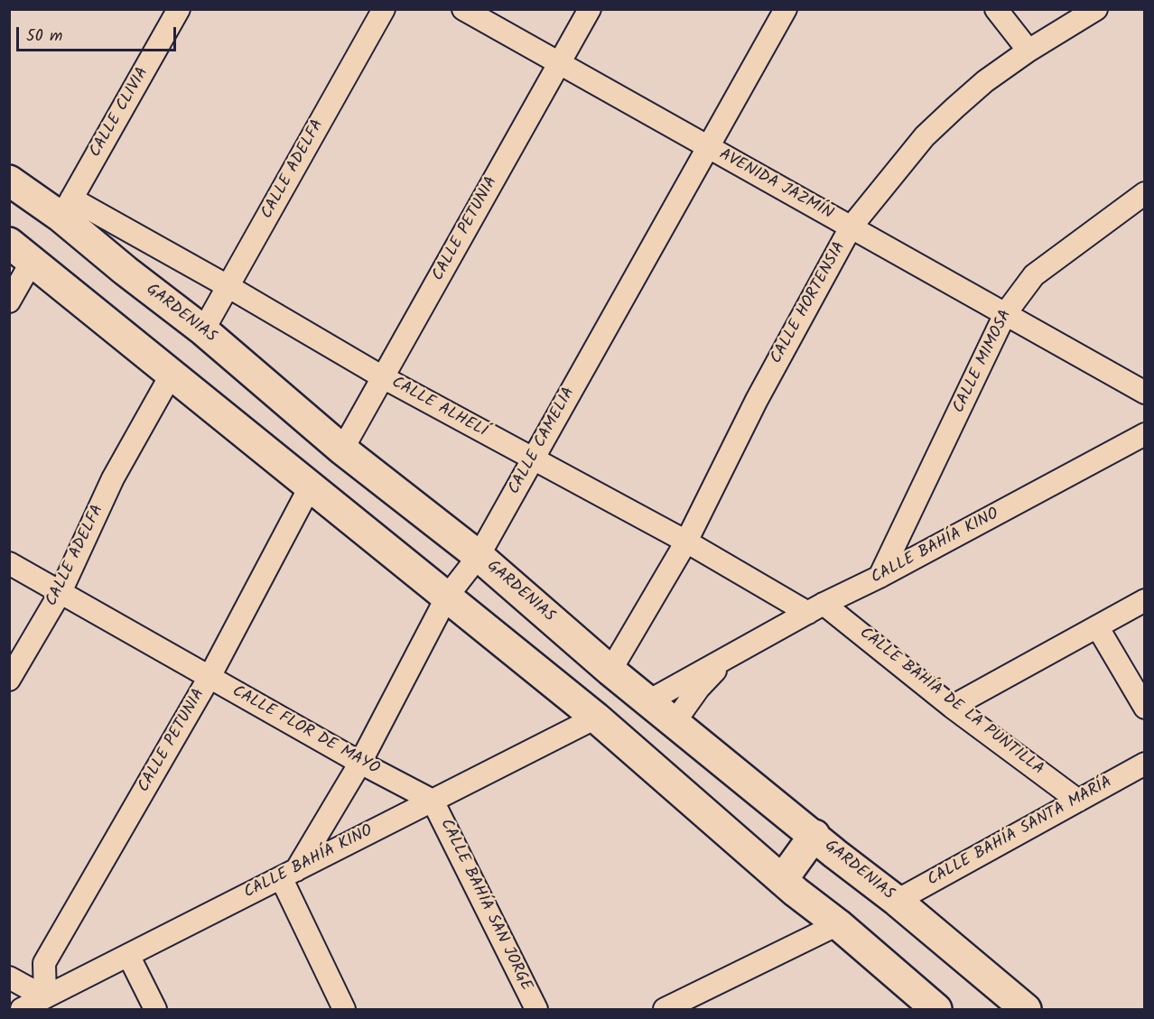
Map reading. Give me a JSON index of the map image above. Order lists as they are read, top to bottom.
{
  "streets": {
    "street": [
      "CALLE CLIVIA",
      "CALLE ADELFA",
      "AVENIDA JAZMÍN",
      "CALLE PETUNIA",
      "CALLE HORTENSIA",
      "GARDENIAS",
      "CALLE MIMOSA",
      "CALLE ALHELÍ",
      "CALLE CAMELIA",
      "CALLE BAHÍA KINO",
      "CALLE BAHÍA DE LA PUNTILLA",
      "CALLE FLOR DE MAYO",
      "CALLE BAHÍA SANTA MARÍA",
      "CALLE BAHÍA SAN JORGE"
    ]
  },
  "crossings": [
    ["CALLE CLIVIA", "GARDENIAS"],
    ["CALLE CLIVIA", "CALLE ALHELÍ"],
    ["CALLE ADELFA", "GARDENIAS"],
    ["CALLE ADELFA", "CALLE ALHELÍ"],
    ["CALLE ADELFA", "CALLE FLOR DE MAYO"],
    ["AVENIDA JAZMÍN", "CALLE PETUNIA"],
    ["AVENIDA JAZMÍN", "CALLE HORTENSIA"],
    ["AVENIDA JAZMÍN", "CALLE MIMOSA"],
    ["AVENIDA JAZMÍN", "CALLE CAMELIA"],
    ["CALLE PETUNIA", "GARDENIAS"],
    ["CALLE PETUNIA", "CALLE ALHELÍ"],
    ["CALLE PETUNIA", "CALLE BAHÍA KINO"],
    ["CALLE PETUNIA", "CALLE FLOR DE MAYO"],
    ["CALLE HORTENSIA", "GARDENIAS"],
    ["CALLE HORTENSIA", "CALLE ALHELÍ"],
    ["GARDENIAS", "CALLE ALHELÍ"],
    ["GARDENIAS", "CALLE CAMELIA"],
    ["GARDENIAS", "CALLE BAHÍA KINO"],
    ["GARDENIAS", "CALLE BAHÍA SANTA MARÍA"],
    ["CALLE MIMOSA", "CALLE BAHÍA KINO"],
    ["CALLE ALHELÍ", "CALLE CAMELIA"],
    ["CALLE ALHELÍ", "CALLE BAHÍA KINO"],
    ["CALLE ALHELÍ", "CALLE BAHÍA DE LA PUNTILLA"],
    ["CALLE CAMELIA", "CALLE BAHÍA KINO"],
    ["CALLE CAMELIA", "CALLE FLOR DE MAYO"],
    ["CALLE BAHÍA KINO", "CALLE BAHÍA DE LA PUNTILLA"],
    ["CALLE BAHÍA KINO", "CALLE FLOR DE MAYO"],
    ["CALLE BAHÍA KINO", "CALLE BAHÍA SAN JORGE"],
    ["CALLE BAHÍA DE LA PUNTILLA", "CALLE BAHÍA SANTA MARÍA"],
    ["CALLE FLOR DE MAYO", "CALLE BAHÍA SAN JORGE"]
  ],
  "scale_bar": "50 m"
}
